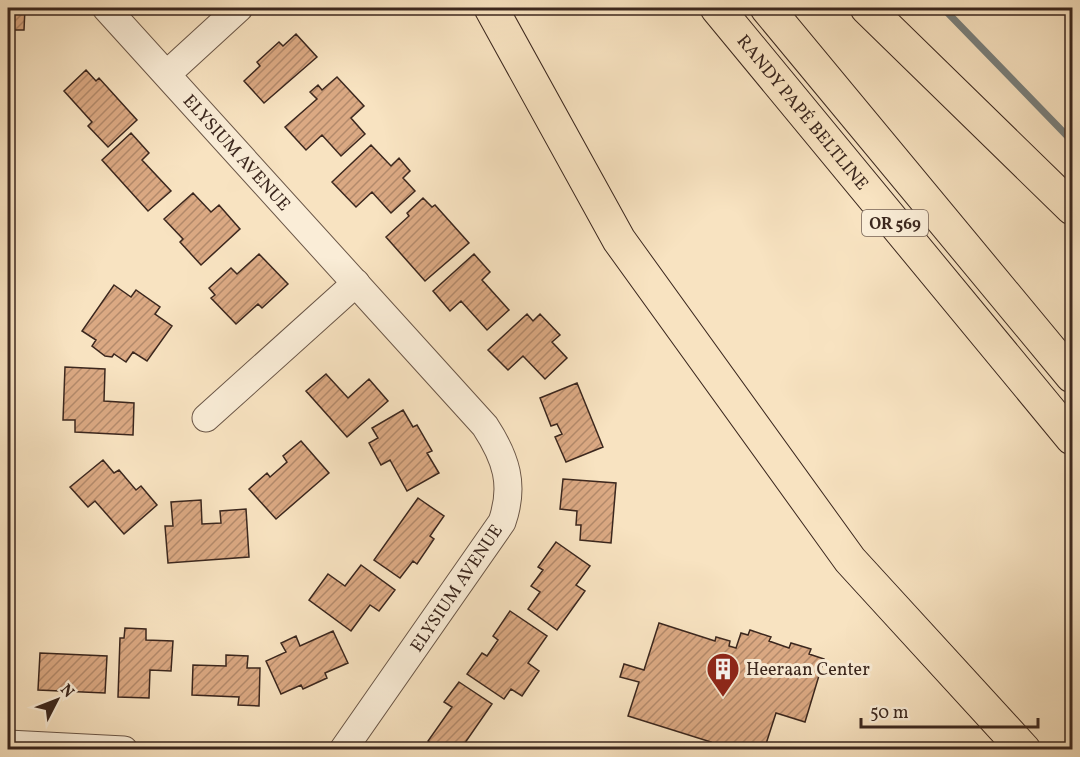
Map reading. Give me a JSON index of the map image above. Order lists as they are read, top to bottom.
{
  "streets": {
    "highway": ["RANDY PAPÉ BELTLINE", "OR 569"],
    "street": ["ELYSIUM AVENUE"]
  },
  "places": {
    "building": ["Heeraan Center"]
  },
  "scale_bar": "50 m",
  "north": "top right"
}
